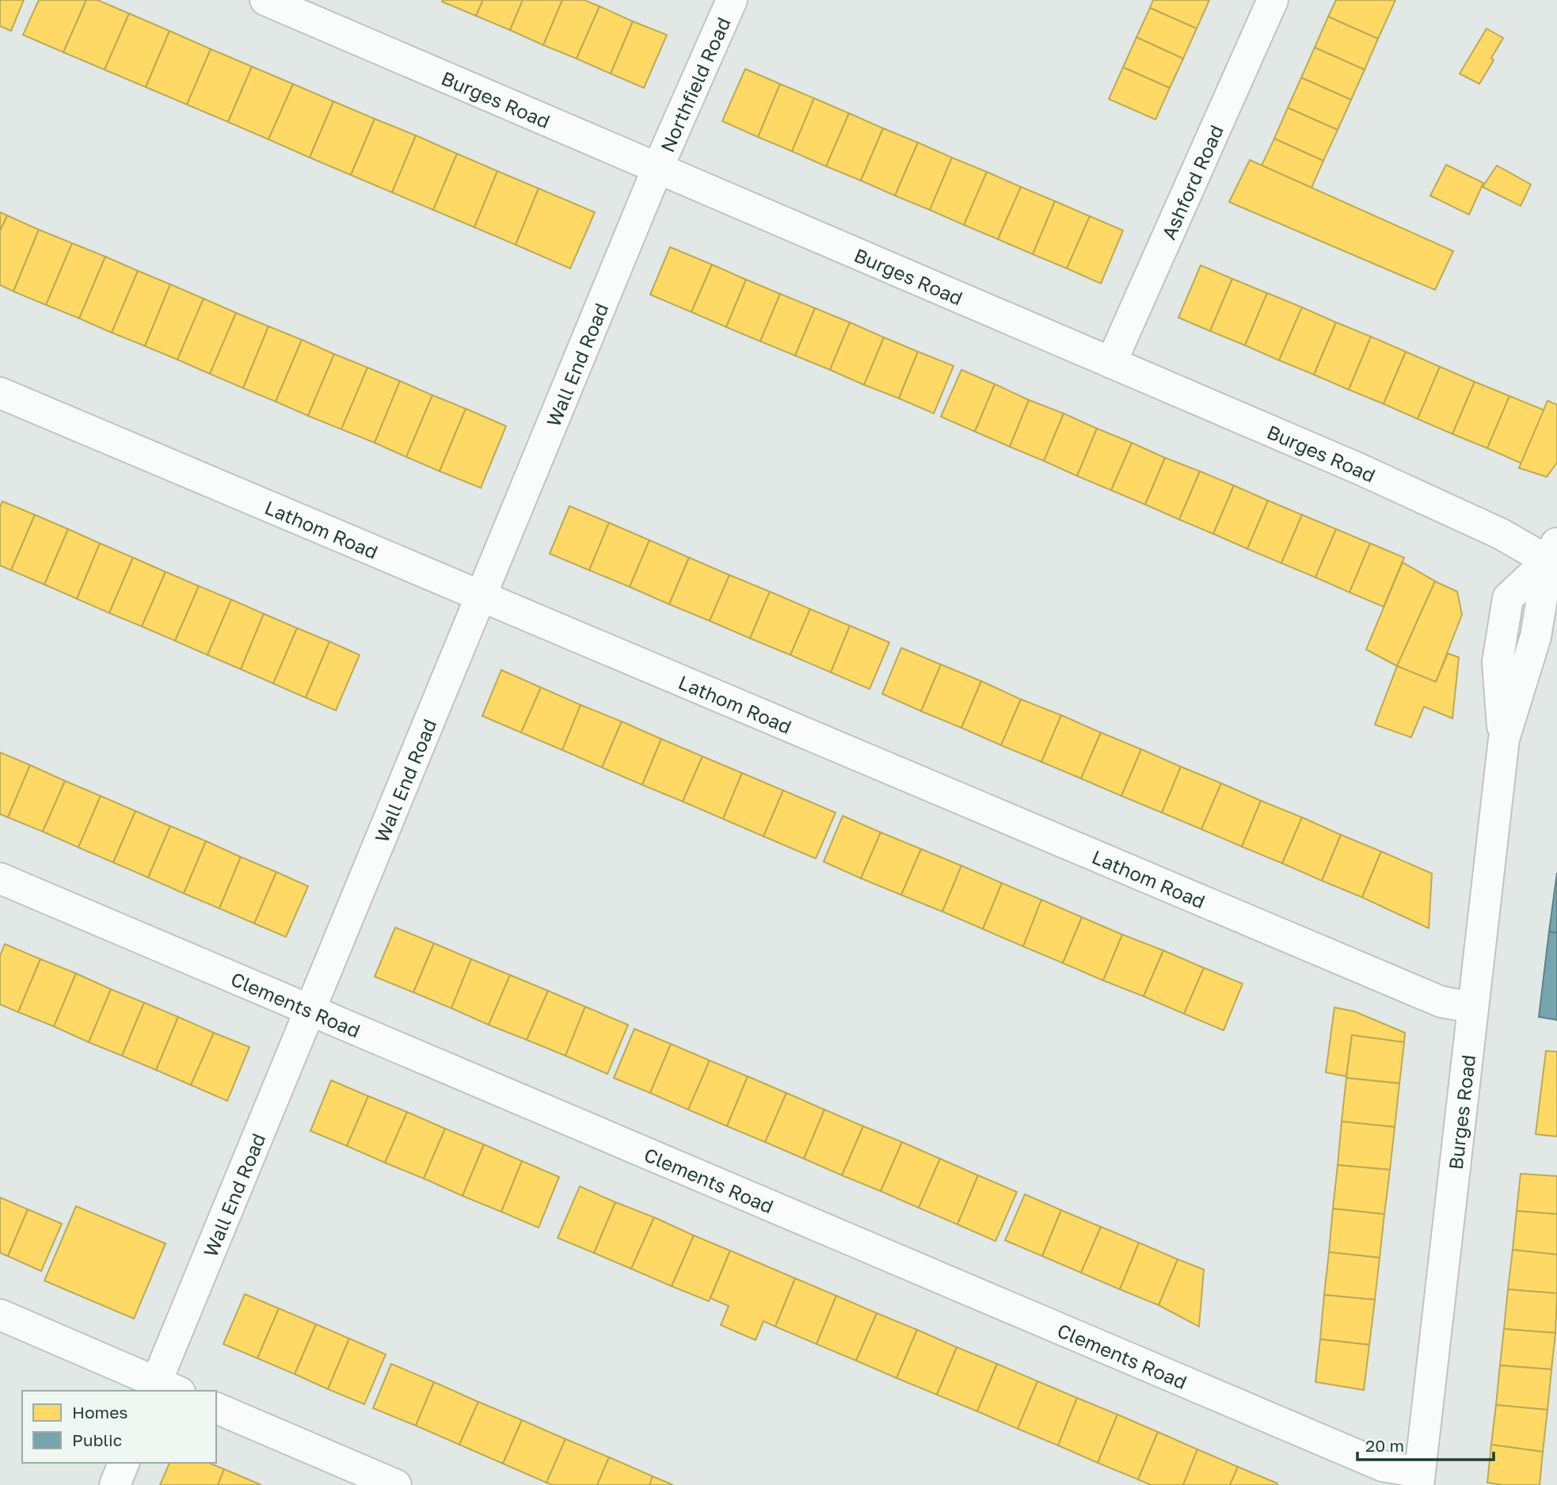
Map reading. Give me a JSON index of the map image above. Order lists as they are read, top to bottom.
{
  "streets": {
    "street": [
      "Northfield Road",
      "Burges Road",
      "Ashford Road",
      "Wall End Road",
      "Lathom Road",
      "Clements Road"
    ]
  },
  "crossings": [
    ["Northfield Road", "Burges Road"],
    ["Northfield Road", "Wall End Road"],
    ["Burges Road", "Ashford Road"],
    ["Burges Road", "Wall End Road"],
    ["Burges Road", "Lathom Road"],
    ["Burges Road", "Clements Road"],
    ["Wall End Road", "Lathom Road"],
    ["Wall End Road", "Clements Road"]
  ],
  "legend": ["Homes", "Public"],
  "scale_bar": "20 m"
}
